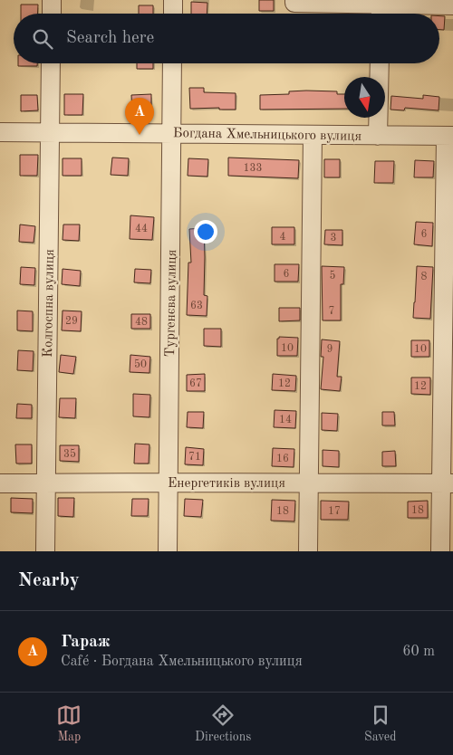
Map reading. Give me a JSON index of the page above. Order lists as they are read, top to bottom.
{
  "streets": {
    "street": [
      "Богдана Хмельницького вулиця",
      "Колгоспна вулиця",
      "Тургенєва вулиця",
      "Енергетиків вулиця"
    ]
  },
  "crossings": [
    ["Богдана Хмельницького вулиця", "Колгоспна вулиця"],
    ["Богдана Хмельницького вулиця", "Тургенєва вулиця"],
    ["Колгоспна вулиця", "Енергетиків вулиця"],
    ["Тургенєва вулиця", "Енергетиків вулиця"]
  ],
  "house_numbers": [
    "133",
    "44",
    "6",
    "4",
    "3",
    "6",
    "5",
    "8",
    "63",
    "7",
    "29",
    "48",
    "10",
    "9",
    "10",
    "50",
    "67",
    "12",
    "12",
    "14",
    "35",
    "71",
    "16",
    "18",
    "18",
    "17"
  ],
  "north": "bottom",
  "page": {
    "search": "Search here",
    "pins": "A",
    "heading": "Nearby",
    "list": [
      {
        "mark": "A",
        "name": "Гараж",
        "note": "Café · Богдана Хмельницького вулиця",
        "value": "60 m"
      }
    ],
    "nav": ["Map", "Directions", "Saved"]
  }
}
